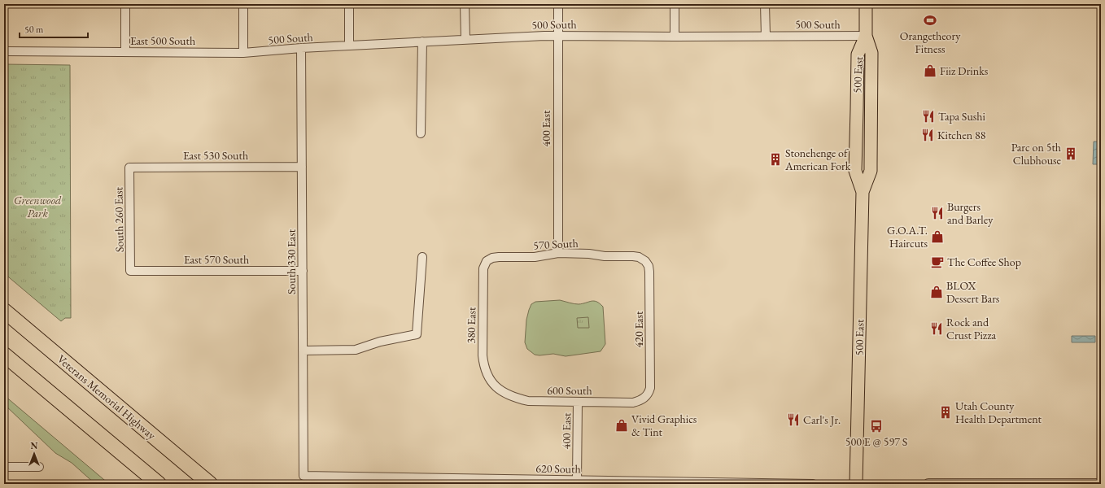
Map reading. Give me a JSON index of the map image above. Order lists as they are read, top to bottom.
{
  "streets": {
    "highway": ["Veterans Memorial Highway"],
    "main road": ["500 East"],
    "street": [
      "500 South",
      "East 500 South",
      "400 East",
      "East 530 South",
      "South 260 East",
      "570 South",
      "East 570 South",
      "South 330 East",
      "380 East",
      "420 East",
      "600 South",
      "620 South"
    ]
  },
  "crossings": [
    ["500 South", "East 500 South"],
    ["500 South", "500 East"],
    ["500 South", "400 East"],
    ["500 South", "South 330 East"],
    ["400 East", "570 South"],
    ["400 East", "600 South"],
    ["400 East", "620 South"],
    ["East 530 South", "South 260 East"],
    ["East 530 South", "South 330 East"],
    ["South 260 East", "East 570 South"],
    ["570 South", "380 East"],
    ["570 South", "420 East"],
    ["East 570 South", "South 330 East"],
    ["South 330 East", "620 South"],
    ["380 East", "600 South"],
    ["420 East", "600 South"]
  ],
  "parks": ["Greenwood Park"],
  "places": {
    "sports": ["Orangetheory Fitness"],
    "shop": [
      "Fiiz Drinks",
      "G.O.A.T. Haircuts",
      "BLOX Dessert Bars",
      "Vivid Graphics & Tint"
    ],
    "restaurant": [
      "Tapa Sushi",
      "Kitchen 88",
      "Burgers and Barley",
      "Rock and Crust Pizza",
      "Carl's Jr."
    ],
    "building": ["Parc on 5th Clubhouse", "Stonehenge of American Fork", "Utah County Health Department"],
    "cafe": ["The Coffee Shop"],
    "bus stop": ["500 E @ 597 S"]
  },
  "scale_bar": "50 m",
  "north": "top"
}
